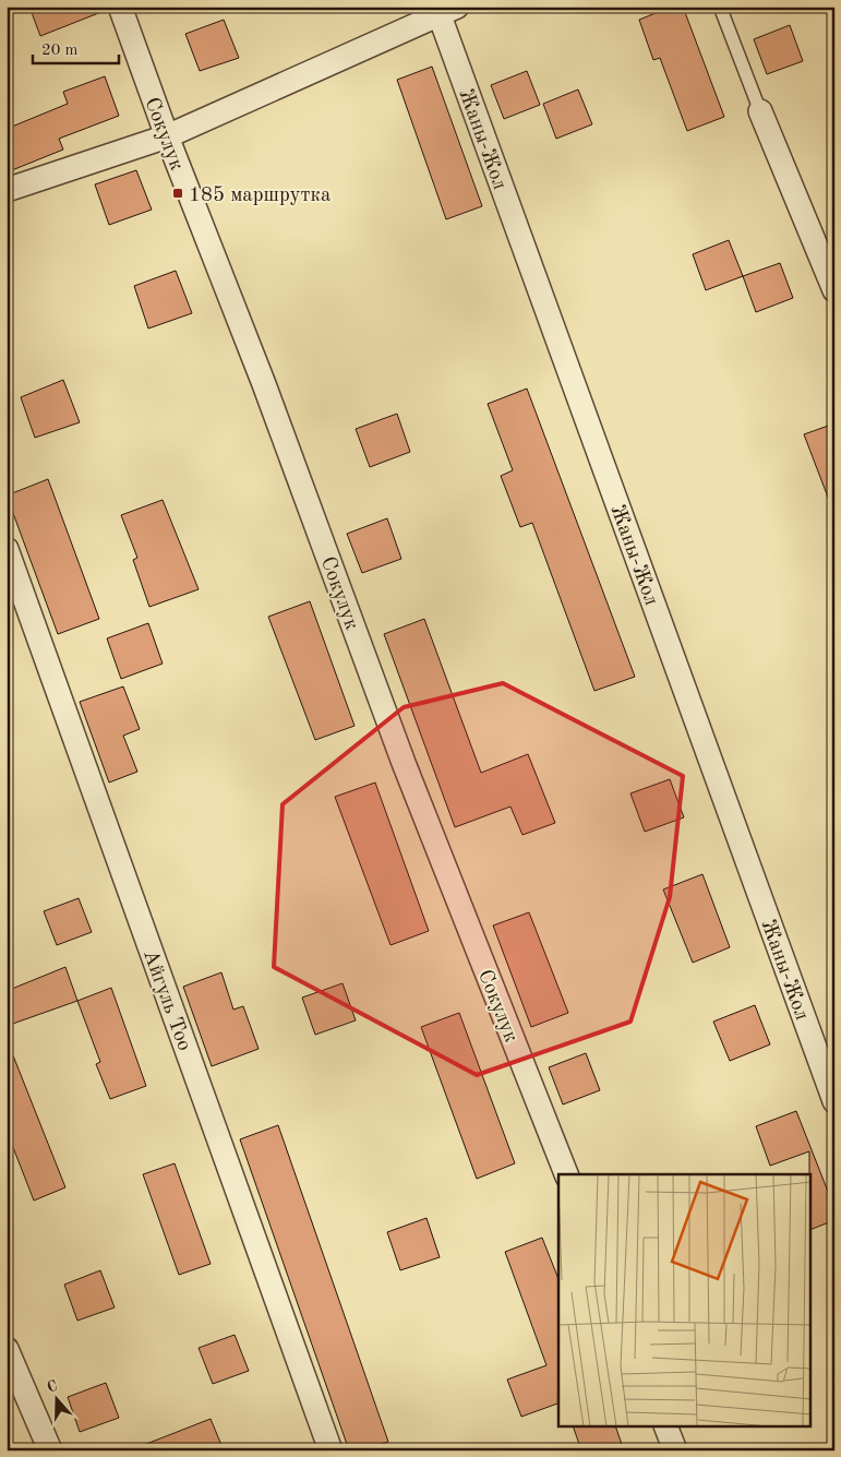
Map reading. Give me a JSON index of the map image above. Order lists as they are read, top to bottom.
{
  "streets": {
    "street": ["Сокулук", "Жаны-Жол", "Айгуль Тоо"]
  },
  "places": {
    "transit": ["185 маршрутка"]
  },
  "scale_bar": "20 m",
  "north": "top"
}
